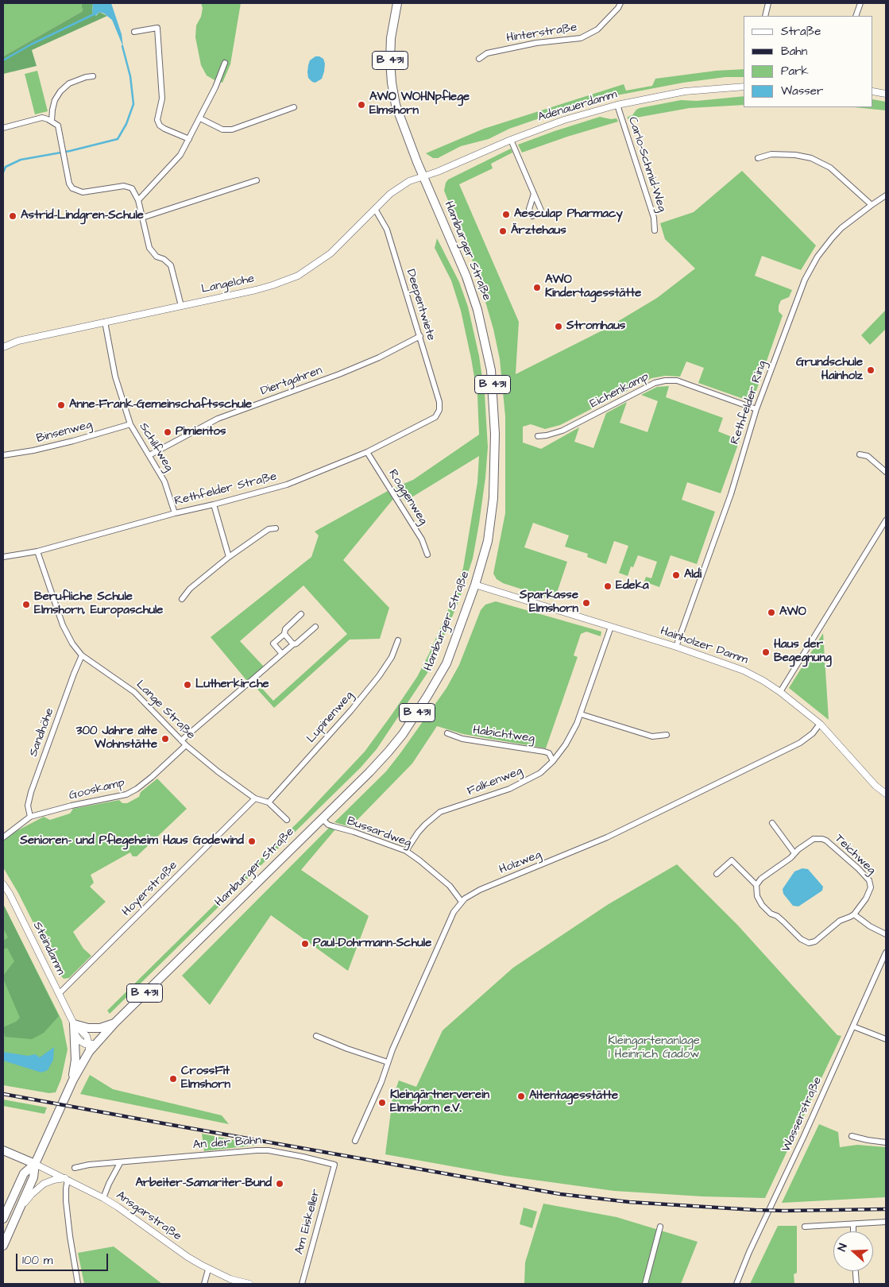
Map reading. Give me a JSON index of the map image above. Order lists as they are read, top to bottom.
{
  "streets": {
    "main road": ["B 431", "Hamburger Straße"],
    "street": [
      "Hinterstraße",
      "Adenauerdamm",
      "Carlo-Schmid-Weg",
      "Langelohe",
      "Deepentwiete",
      "Diertgahren",
      "Eichenkamp",
      "Rethfelder Ring",
      "Binsenweg",
      "Schilfweg",
      "Rethfelder Straße",
      "Roggenweg",
      "Hainholzer Damm",
      "Lange Straße",
      "Lupinenweg",
      "Sandhöhe",
      "Habichtweg",
      "Falkenweg",
      "Gooskamp",
      "Bussardweg",
      "Teichweg",
      "Holzweg",
      "Hoyerstraße",
      "Steindamm",
      "Wasserstraße",
      "An der Bahn",
      "Ansgarstraße",
      "Am Eiskeller"
    ]
  },
  "crossings": [
    ["B 431", "Hamburger Straße"],
    ["B 431", "Ansgarstraße"],
    ["Adenauerdamm", "Carlo-Schmid-Weg"],
    ["Adenauerdamm", "Hamburger Straße"],
    ["Adenauerdamm", "Langelohe"],
    ["Hamburger Straße", "Langelohe"],
    ["Hamburger Straße", "Hainholzer Damm"],
    ["Hamburger Straße", "Bussardweg"],
    ["Hamburger Straße", "Steindamm"],
    ["Hamburger Straße", "Ansgarstraße"],
    ["Langelohe", "Deepentwiete"],
    ["Langelohe", "Schilfweg"],
    ["Deepentwiete", "Diertgahren"],
    ["Deepentwiete", "Rethfelder Straße"],
    ["Diertgahren", "Schilfweg"],
    ["Eichenkamp", "Rethfelder Ring"],
    ["Rethfelder Ring", "Hainholzer Damm"],
    ["Binsenweg", "Schilfweg"],
    ["Schilfweg", "Rethfelder Straße"],
    ["Rethfelder Straße", "Roggenweg"],
    ["Rethfelder Straße", "Lange Straße"],
    ["Hainholzer Damm", "Falkenweg"],
    ["Hainholzer Damm", "Holzweg"],
    ["Lange Straße", "Lupinenweg"],
    ["Lange Straße", "Sandhöhe"],
    ["Lange Straße", "Gooskamp"],
    ["Lange Straße", "Hoyerstraße"],
    ["Sandhöhe", "Gooskamp"],
    ["Habichtweg", "Falkenweg"],
    ["Falkenweg", "Bussardweg"],
    ["Bussardweg", "Holzweg"],
    ["Hoyerstraße", "Steindamm"],
    ["An der Bahn", "Am Eiskeller"]
  ],
  "parks": ["Kleingartenanlage 1 Heinrich Gadow"],
  "places": [
    "AWO WOHNpflege Elmshorn",
    "Aesculap Pharmacy",
    "Astrid-Lindgren-Schule",
    "Ärztehaus",
    "AWO Kindertagesstätte",
    "Stromhaus",
    "Grundschule Hainholz",
    "Anne-Frank-Gemeinschaftsschule",
    "Pimientos",
    "Aldi",
    "Edeka",
    "Sparkasse Elmshorn",
    "Berufliche Schule Elmshorn, Europaschule",
    "AWO",
    "Haus der Begegnung",
    "Lutherkirche",
    "300 Jahre alte Wohnstätte",
    "Senioren- und Pflegeheim Haus Godewind",
    "Paul-Dohrmann-Schule",
    "CrossFit Elmshorn",
    "Altentagesstätte",
    "Kleingärtnerverein Elmshorn e.V.",
    "Arbeiter-Samariter-Bund"
  ],
  "legend": [
    "Straße",
    "Bahn",
    "Park",
    "Wasser"
  ],
  "scale_bar": "100 m",
  "north": "left"
}
